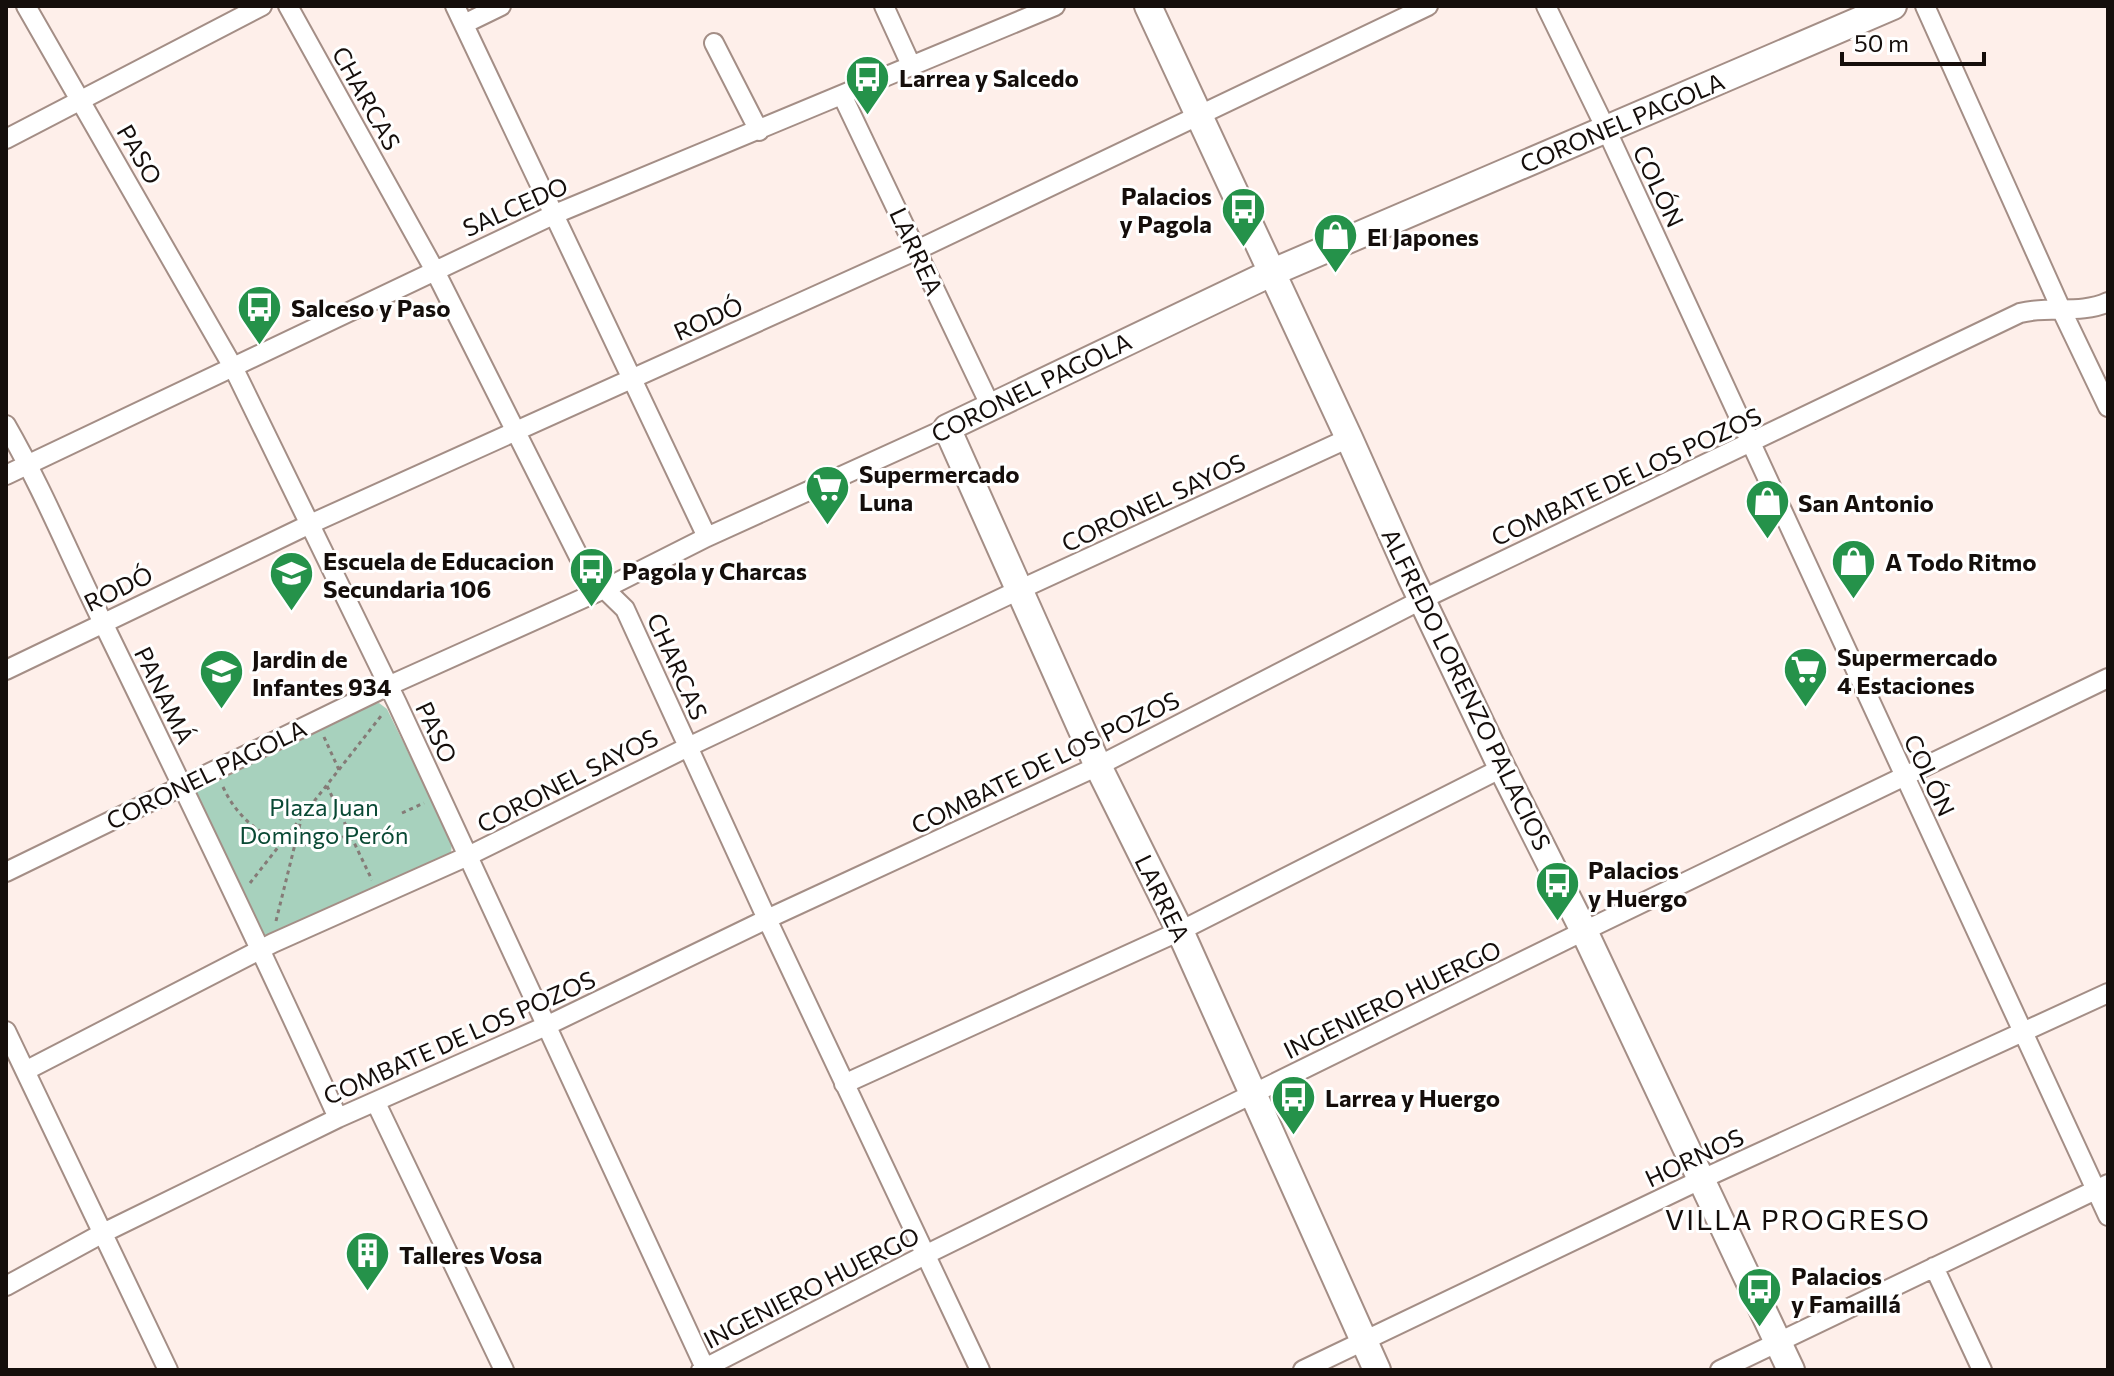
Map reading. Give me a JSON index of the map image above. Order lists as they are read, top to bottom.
{
  "streets": {
    "street": [
      "CHARCAS",
      "CORONEL PAGOLA",
      "PASO",
      "COLÓN",
      "SALCEDO",
      "LARREA",
      "RODÓ",
      "COMBATE DE LOS POZOS",
      "CORONEL SAYOS",
      "ALFREDO LORENZO PALACIOS",
      "PANAMÁ",
      "INGENIERO HUERGO",
      "HORNOS"
    ]
  },
  "crossings": [
    ["CHARCAS", "CORONEL PAGOLA"],
    ["CHARCAS", "SALCEDO"],
    ["CHARCAS", "RODÓ"],
    ["CHARCAS", "COMBATE DE LOS POZOS"],
    ["CHARCAS", "CORONEL SAYOS"],
    ["CHARCAS", "INGENIERO HUERGO"],
    ["CORONEL PAGOLA", "PASO"],
    ["CORONEL PAGOLA", "COLÓN"],
    ["CORONEL PAGOLA", "LARREA"],
    ["CORONEL PAGOLA", "ALFREDO LORENZO PALACIOS"],
    ["CORONEL PAGOLA", "PANAMÁ"],
    ["PASO", "SALCEDO"],
    ["PASO", "RODÓ"],
    ["PASO", "COMBATE DE LOS POZOS"],
    ["PASO", "CORONEL SAYOS"],
    ["PASO", "INGENIERO HUERGO"],
    ["COLÓN", "COMBATE DE LOS POZOS"],
    ["COLÓN", "INGENIERO HUERGO"],
    ["COLÓN", "HORNOS"],
    ["SALCEDO", "LARREA"],
    ["SALCEDO", "PANAMÁ"],
    ["LARREA", "RODÓ"],
    ["LARREA", "COMBATE DE LOS POZOS"],
    ["LARREA", "CORONEL SAYOS"],
    ["LARREA", "INGENIERO HUERGO"],
    ["LARREA", "HORNOS"],
    ["RODÓ", "ALFREDO LORENZO PALACIOS"],
    ["RODÓ", "PANAMÁ"],
    ["COMBATE DE LOS POZOS", "ALFREDO LORENZO PALACIOS"],
    ["COMBATE DE LOS POZOS", "PANAMÁ"],
    ["CORONEL SAYOS", "ALFREDO LORENZO PALACIOS"],
    ["CORONEL SAYOS", "PANAMÁ"],
    ["ALFREDO LORENZO PALACIOS", "INGENIERO HUERGO"],
    ["ALFREDO LORENZO PALACIOS", "HORNOS"]
  ],
  "districts": ["VILLA PROGRESO"],
  "parks": ["Plaza Juan Domingo Perón"],
  "places": {
    "bus stop": [
      "Larrea y Salcedo",
      "Palacios y Pagola",
      "Salceso y Paso",
      "Pagola y Charcas",
      "Palacios y Huergo",
      "Larrea y Huergo",
      "Palacios y Famaillá"
    ],
    "shop": ["El Japones", "San Antonio", "A Todo Ritmo"],
    "supermarket": ["Supermercado Luna", "Supermercado 4 Estaciones"],
    "school or university": ["Escuela de Educacion Secundaria 106", "Jardin de Infantes 934"],
    "building": ["Talleres Vosa"]
  },
  "scale_bar": "50 m"
}
